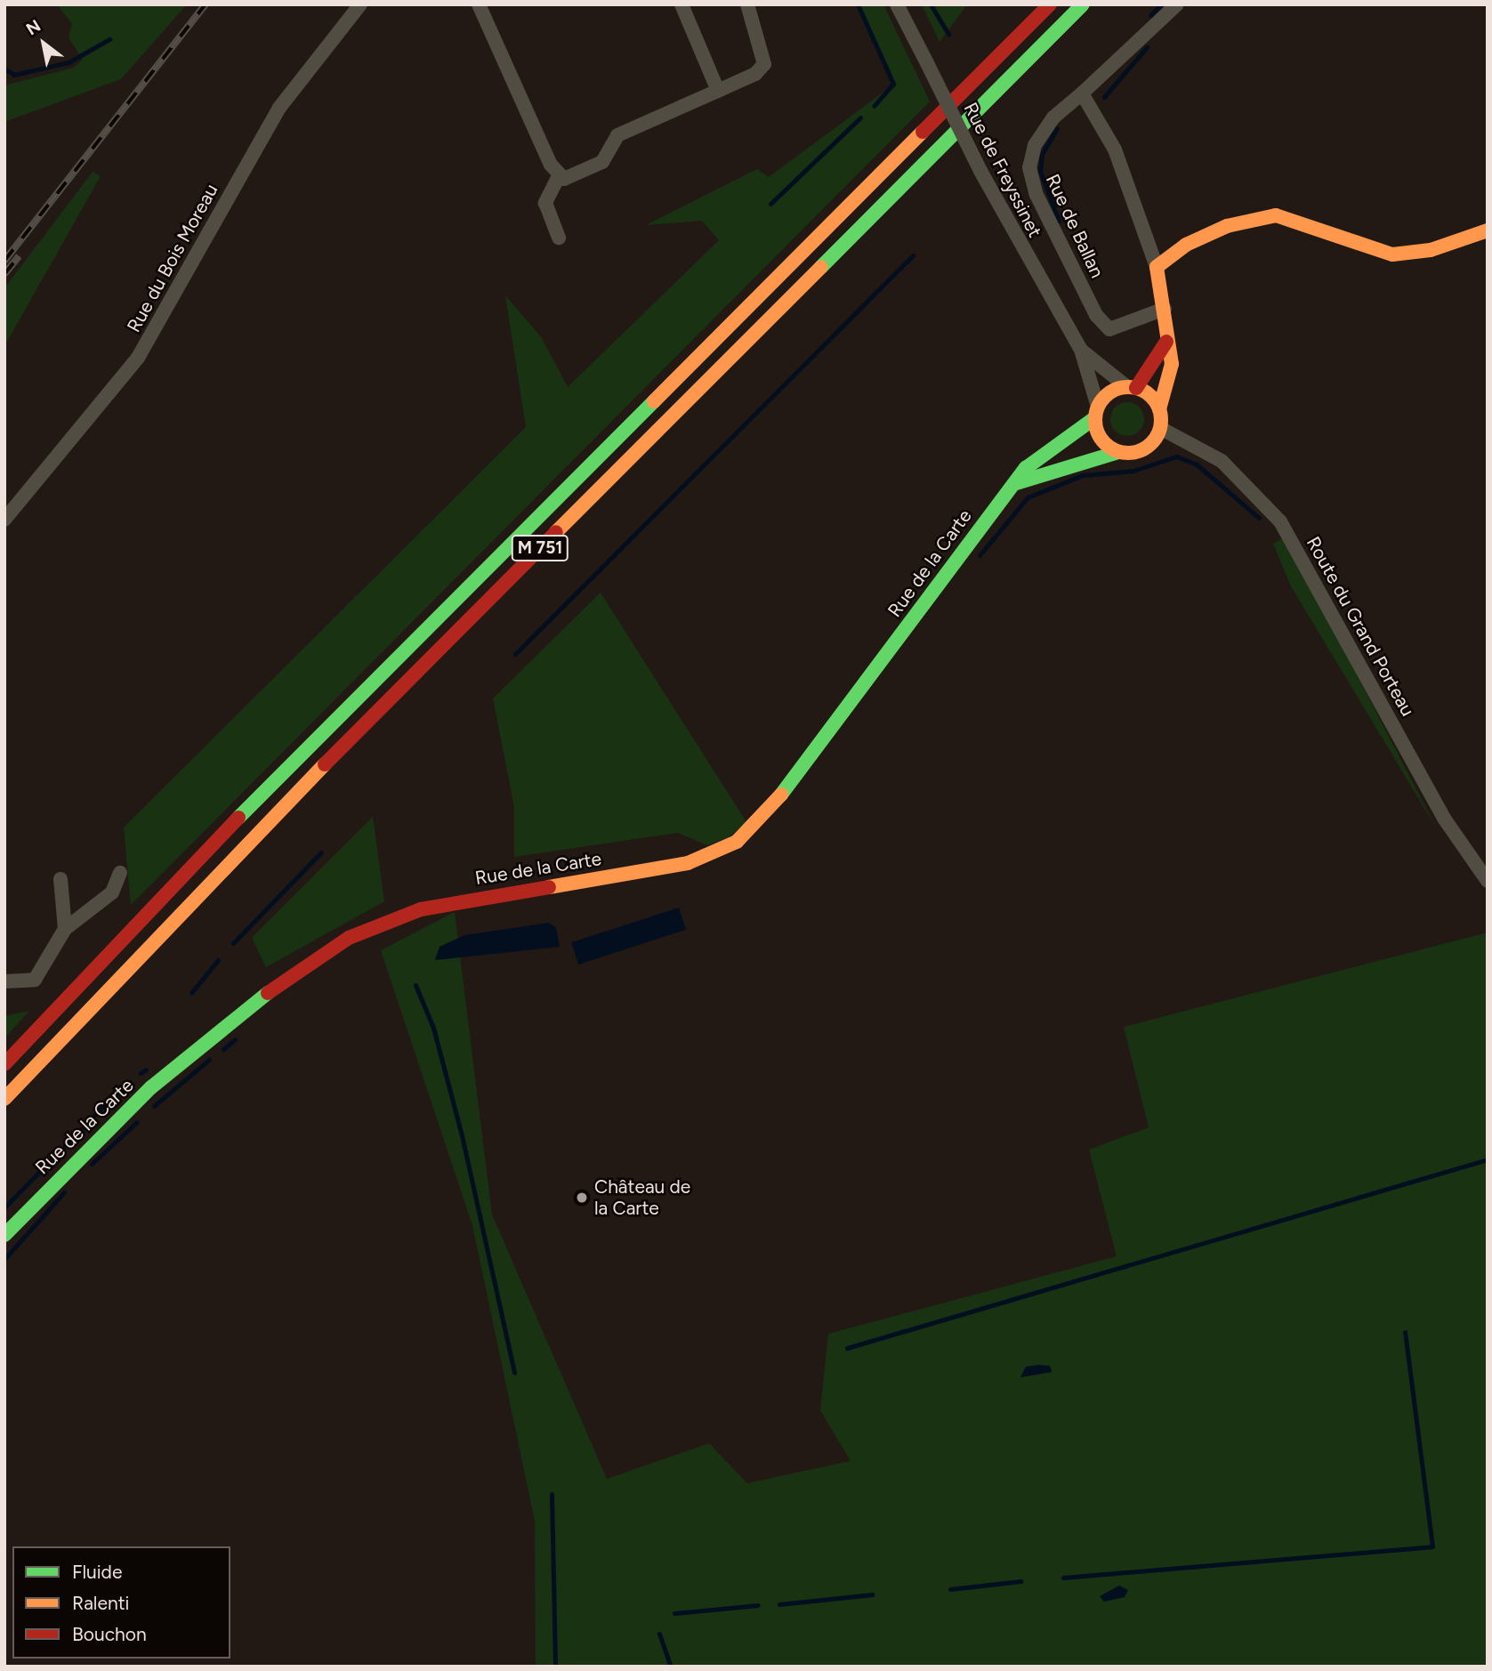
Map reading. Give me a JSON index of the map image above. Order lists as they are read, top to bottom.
{
  "streets": {
    "main road": ["M 751", "Rue de la Carte"],
    "street": [
      "Rue de Freyssinet",
      "Rue de Ballan",
      "Rue du Bois Moreau",
      "Route du Grand Porteau"
    ]
  },
  "crossings": [
    ["Rue de la Carte", "Route du Grand Porteau"]
  ],
  "places": ["Château de la Carte"],
  "legend": ["Fluide", "Ralenti", "Bouchon"],
  "north": "top left"
}
